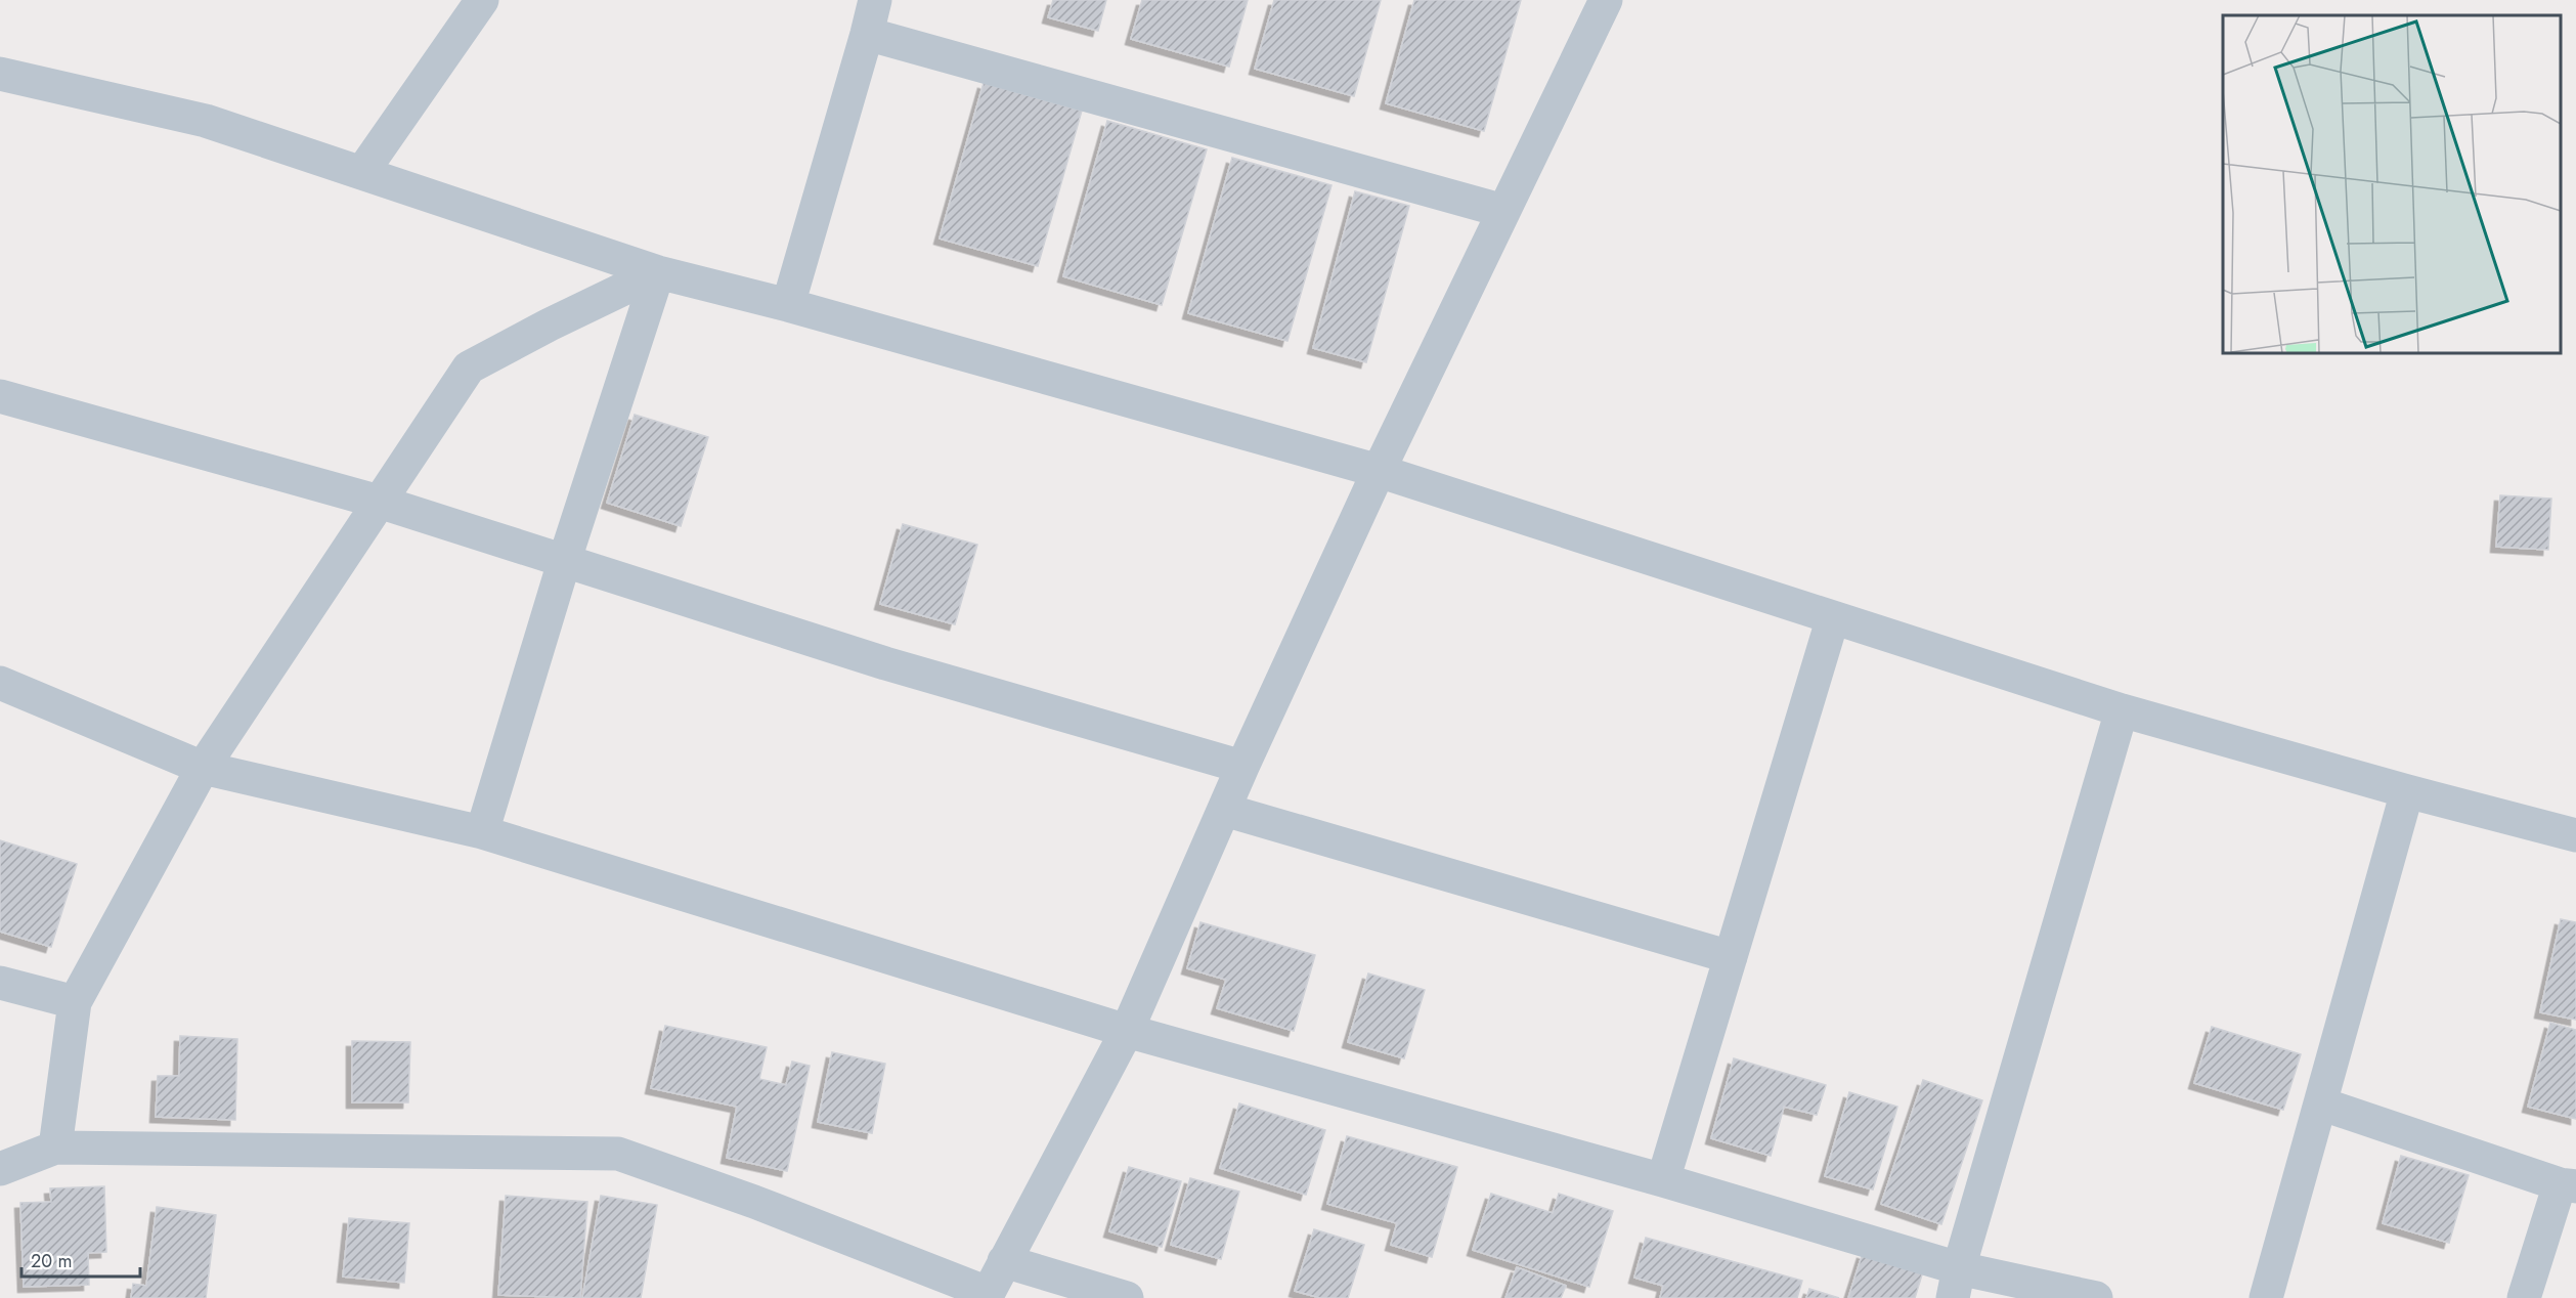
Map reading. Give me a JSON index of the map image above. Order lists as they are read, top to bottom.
{
  "scale_bar": "20 m"
}
